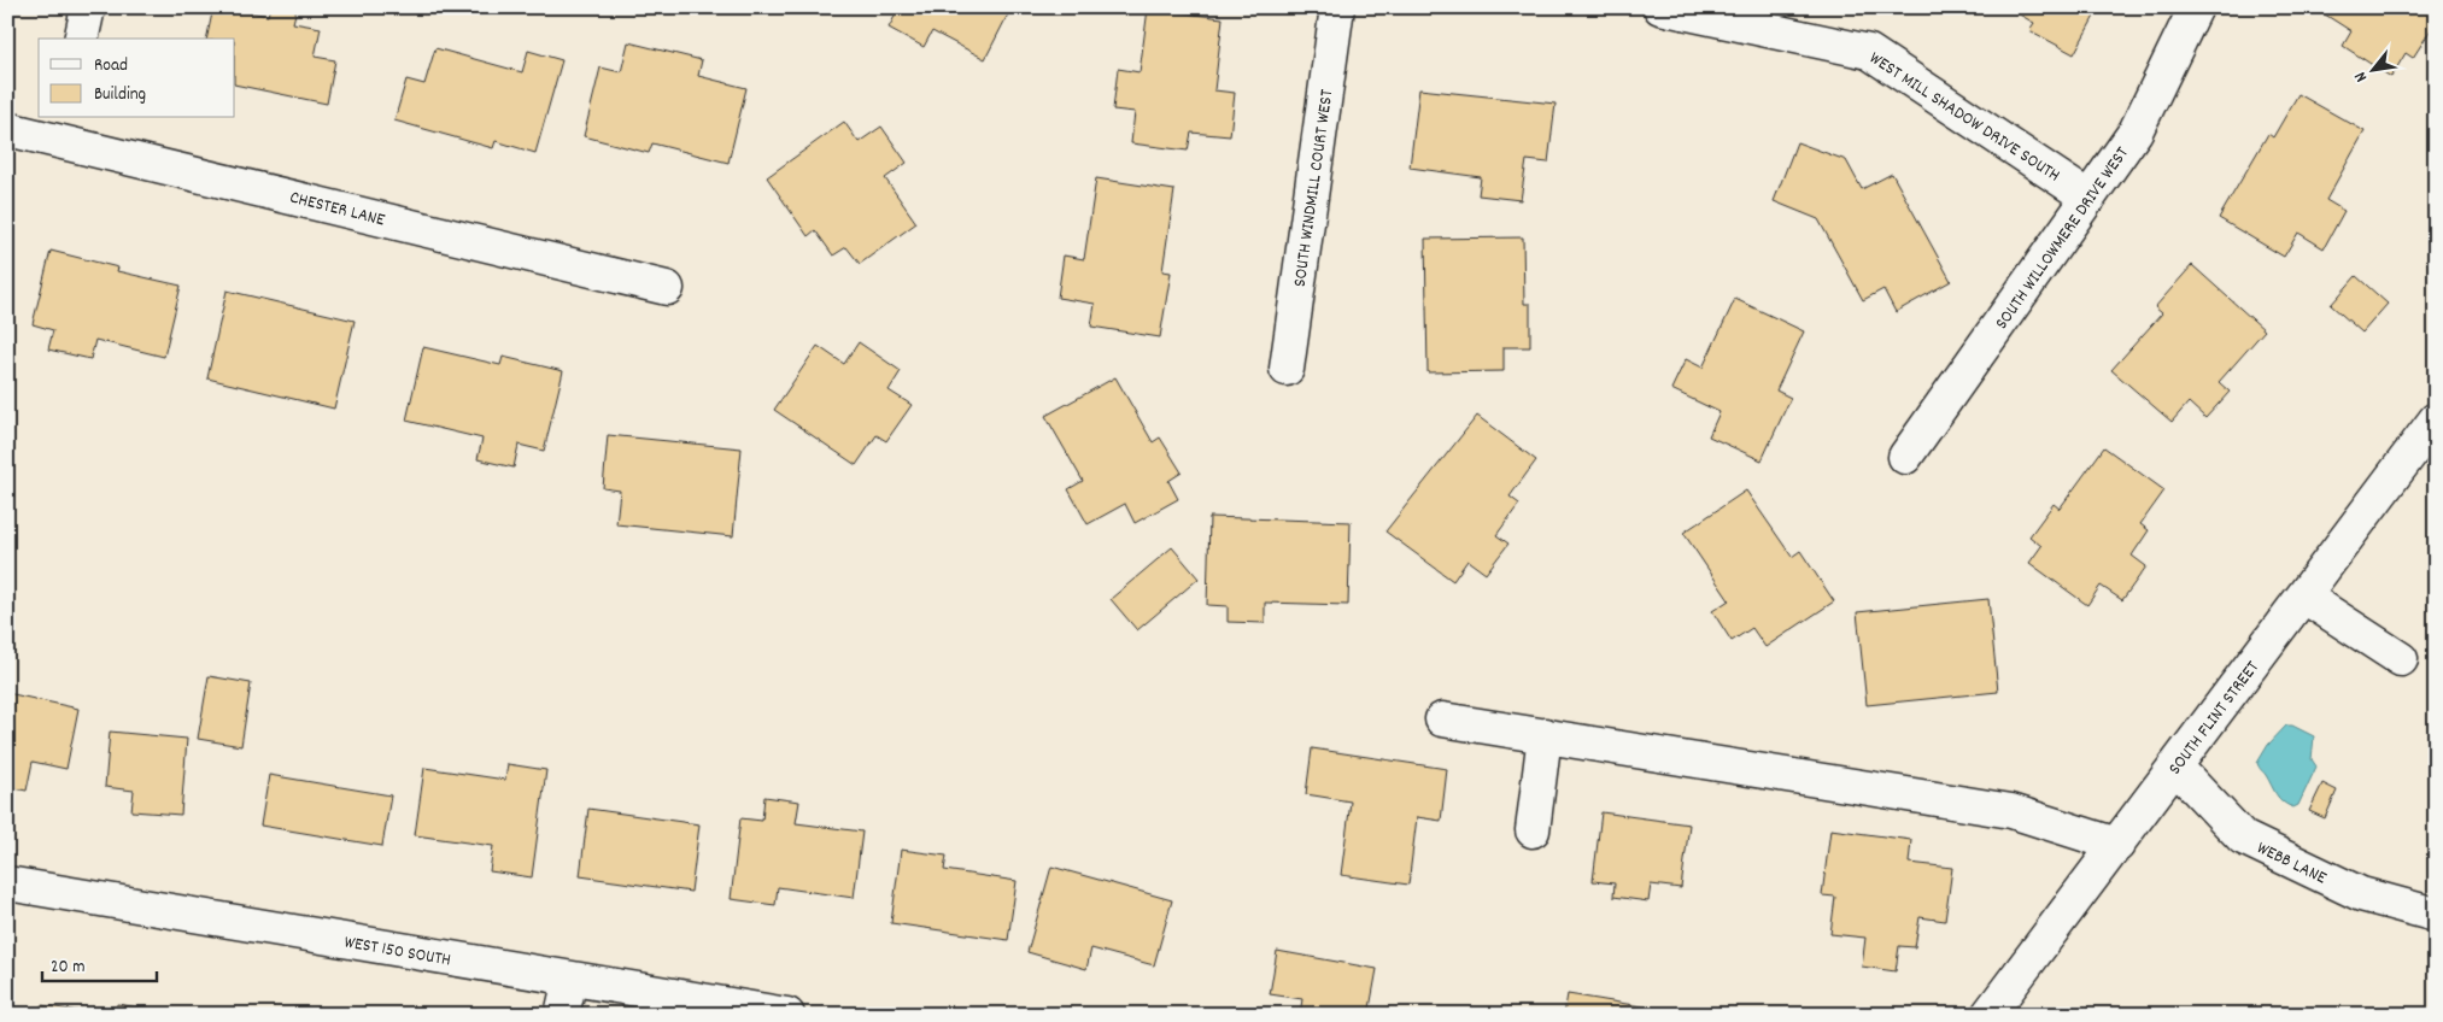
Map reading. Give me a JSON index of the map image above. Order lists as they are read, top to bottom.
{
  "streets": {
    "street": [
      "WEST MILL SHADOW DRIVE SOUTH",
      "SOUTH WINDMILL COURT WEST",
      "CHESTER LANE",
      "SOUTH WILLOWMERE DRIVE WEST",
      "SOUTH FLINT STREET",
      "WEBB LANE",
      "WEST 150 SOUTH"
    ]
  },
  "crossings": [
    ["WEST MILL SHADOW DRIVE SOUTH", "SOUTH WILLOWMERE DRIVE WEST"],
    ["SOUTH FLINT STREET", "WEBB LANE"]
  ],
  "legend": ["Road", "Building"],
  "scale_bar": "20 m",
  "north": "bottom left"
}
